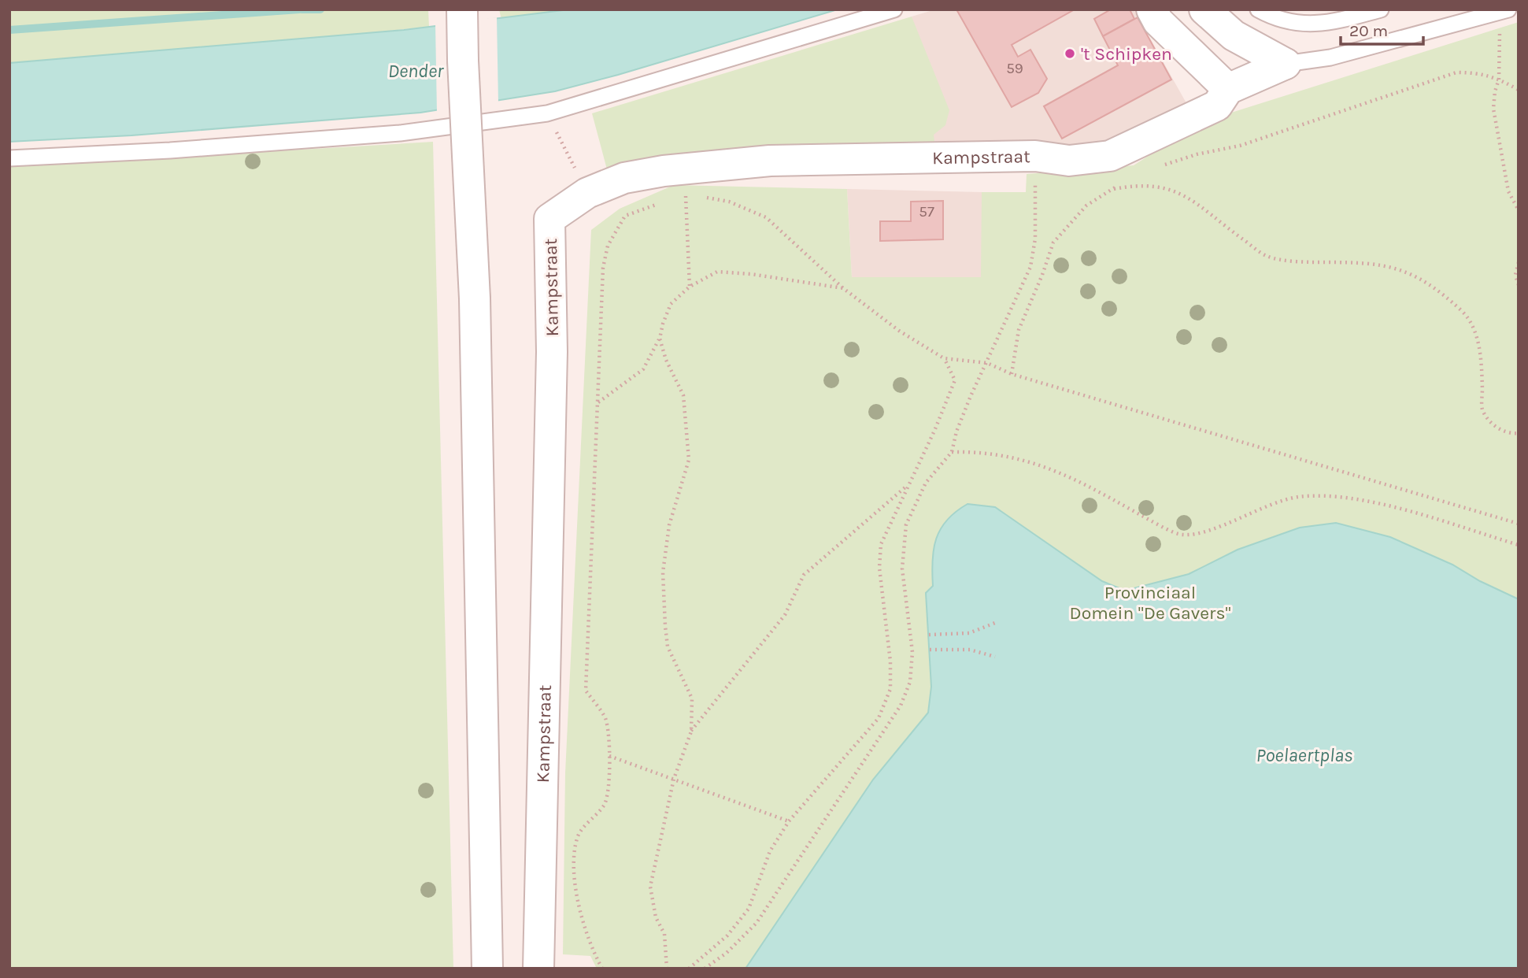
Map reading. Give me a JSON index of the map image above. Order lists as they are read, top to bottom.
{
  "streets": {
    "street": ["Kampstraat"]
  },
  "water": ["Dender", "Poelaertplas"],
  "parks": ["Provinciaal Domein \"De Gavers\""],
  "places": ["'t Schipken"],
  "house_numbers": ["59", "57"],
  "scale_bar": "20 m"
}
